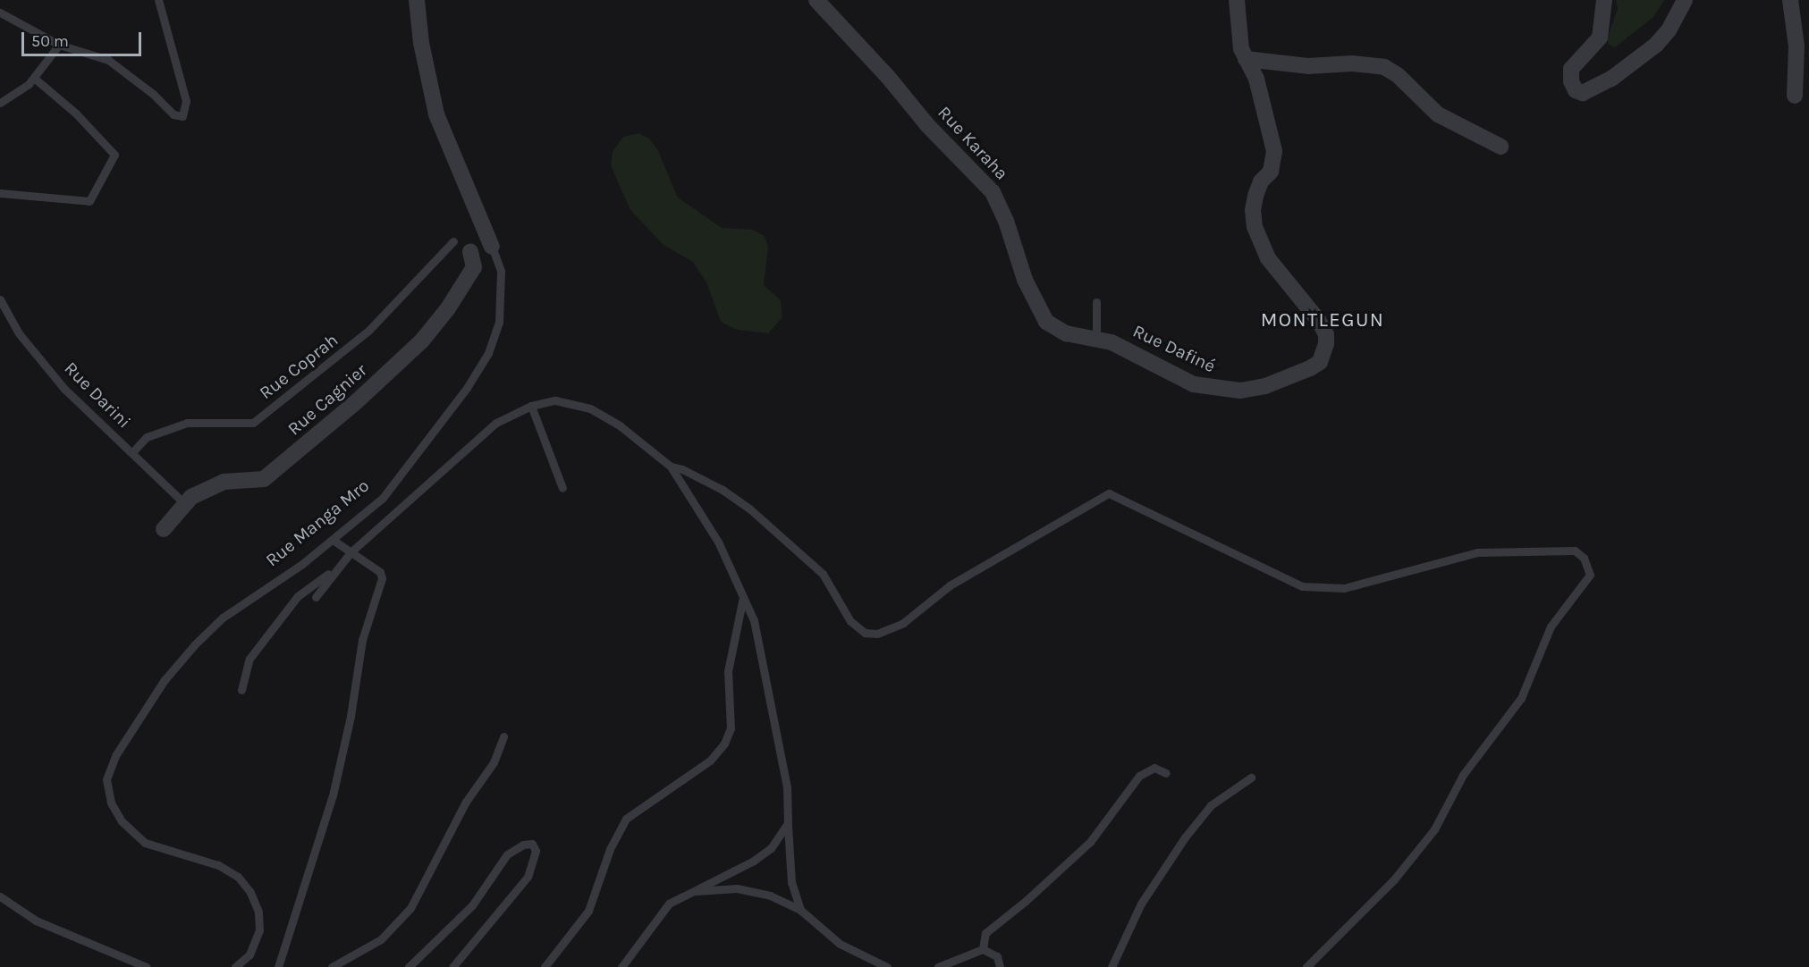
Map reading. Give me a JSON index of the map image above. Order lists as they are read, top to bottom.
{
  "streets": {
    "street": [
      "Rue Karaha",
      "Rue Dafiné",
      "Rue Cagnier",
      "Rue Manga Mro"
    ],
    "lane": ["Rue Coprah", "Rue Darini"]
  },
  "crossings": [
    ["Rue Karaha", "Rue Dafiné"],
    ["Rue Coprah", "Rue Darini"],
    ["Rue Darini", "Rue Cagnier"]
  ],
  "districts": ["MONTLEGUN"],
  "scale_bar": "50 m"
}
